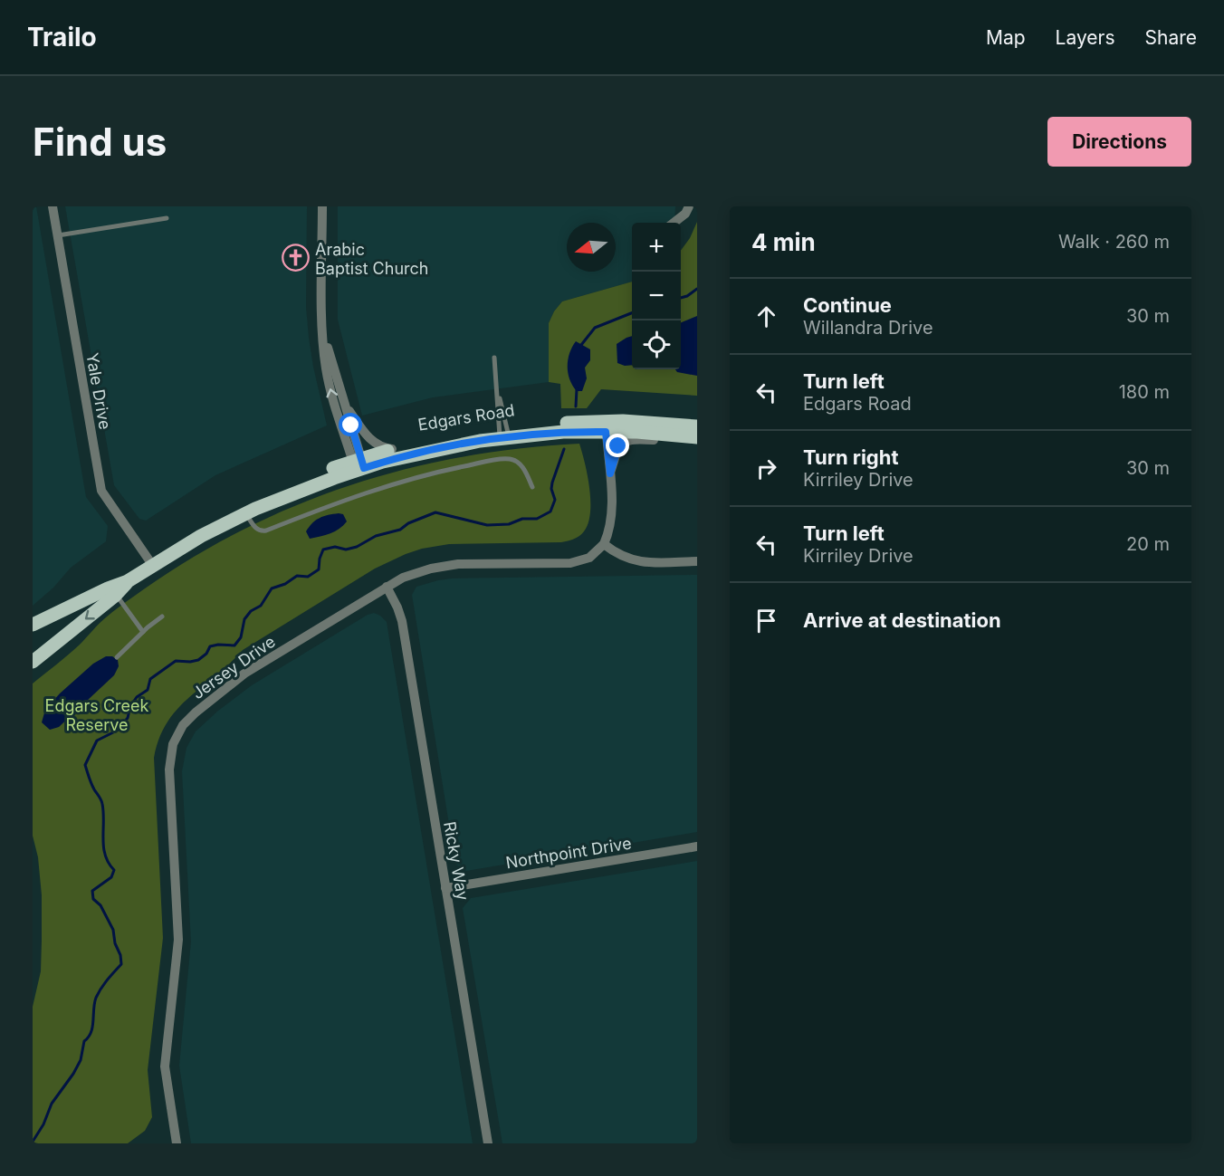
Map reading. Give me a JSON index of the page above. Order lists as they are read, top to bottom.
{
  "streets": {
    "main road": ["Edgars Road"],
    "street": [
      "Yale Drive",
      "Jersey Drive",
      "Northpoint Drive",
      "Ricky Way"
    ]
  },
  "crossings": [
    ["Yale Drive", "Edgars Road"],
    ["Jersey Drive", "Ricky Way"],
    ["Northpoint Drive", "Ricky Way"]
  ],
  "parks": ["Edgars Creek Reserve"],
  "places": {
    "church": ["Arabic Baptist Church"]
  },
  "north": "left",
  "page": {
    "header": "Trailo",
    "nav": ["Map", "Layers", "Share"],
    "buttons": "Directions",
    "title": "Find us",
    "heading": ["4 min", "Walk · 260 m"],
    "map_buttons": ["+", "−"],
    "list": [
      ["Continue", "Willandra Drive", "30 m"],
      ["Turn left", "Edgars Road", "180 m"],
      ["Turn right", "Kirriley Drive", "30 m"],
      ["Turn left", "Kirriley Drive", "20 m"],
      "Arrive at destination"
    ]
  }
}
